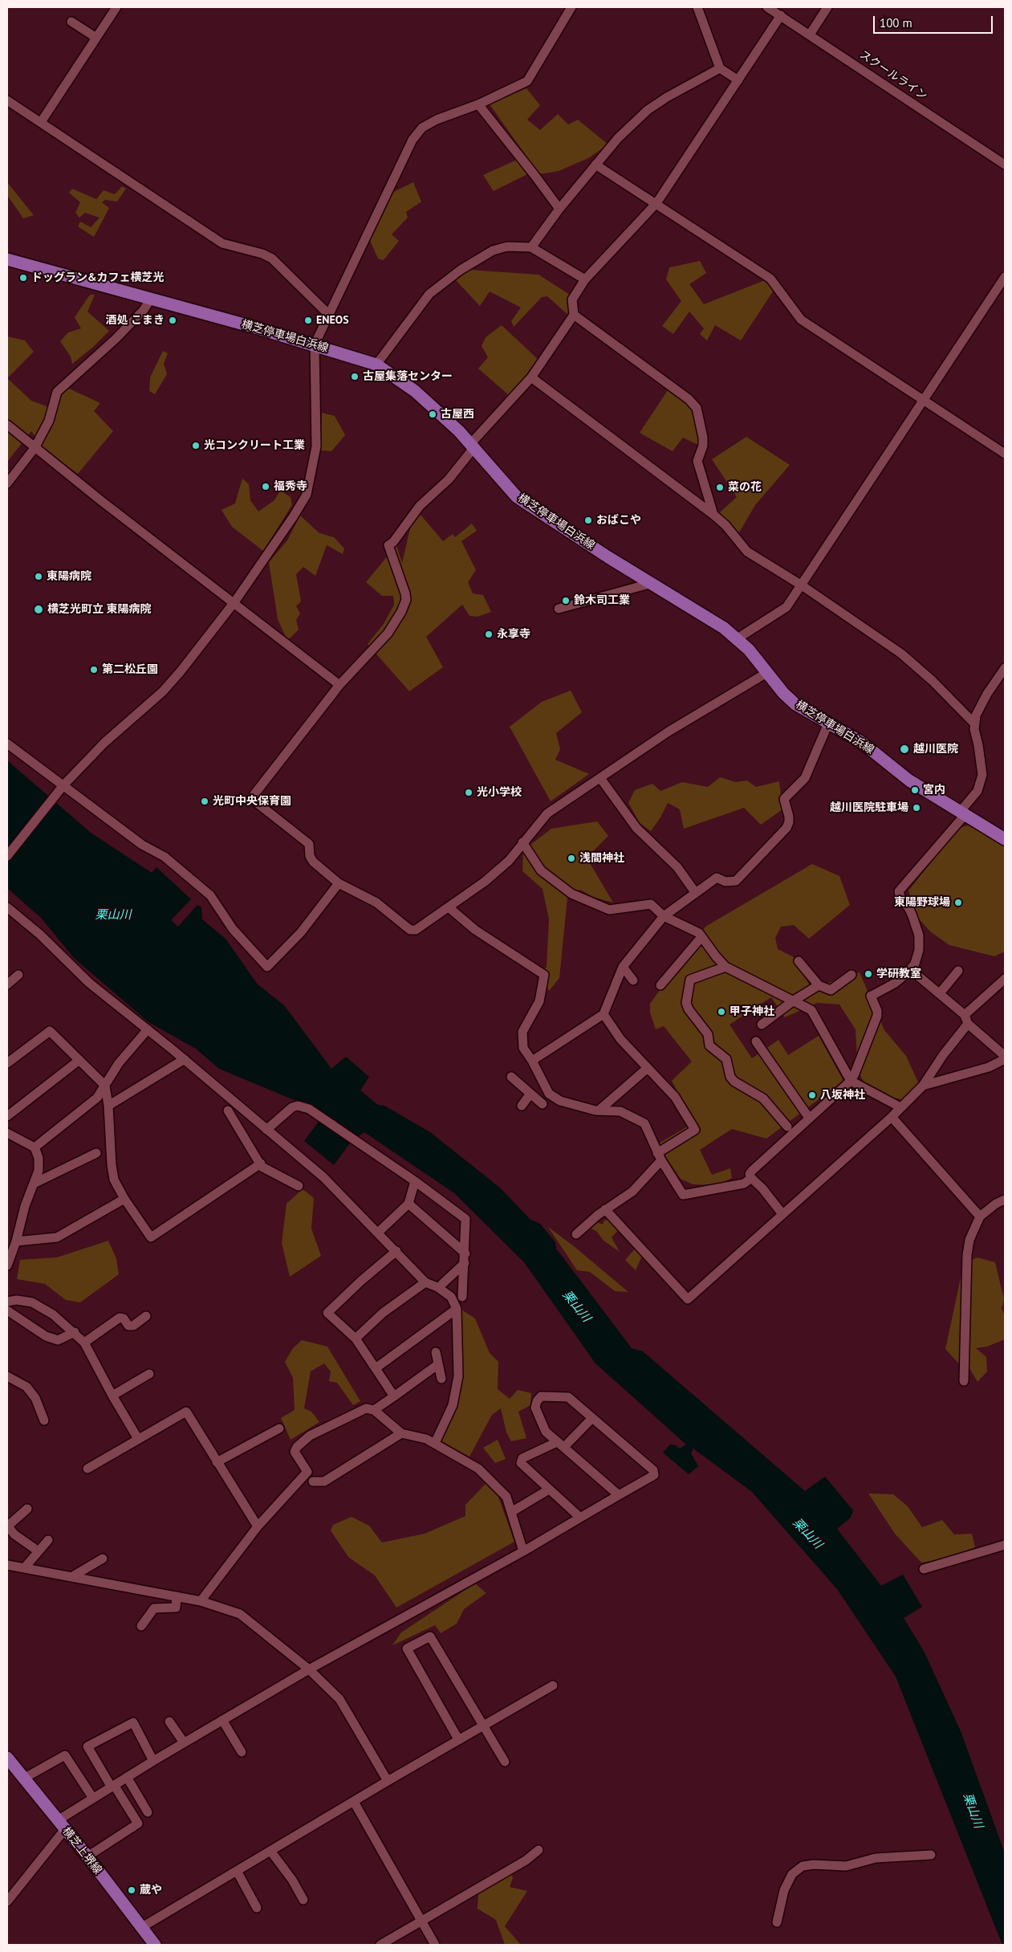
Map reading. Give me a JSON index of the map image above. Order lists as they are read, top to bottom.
{
  "streets": {
    "main road": ["横芝停車場白浜線", "横芝上堺線"],
    "street": ["スクールライン"]
  },
  "water": ["栗山川"],
  "places": [
    "ドッグラン&カフェ横芝光",
    "酒処 こまき",
    "ENEOS",
    "古屋集落センター",
    "古屋西",
    "光コンクリート工業",
    "福秀寺",
    "菜の花",
    "おばこや",
    "東陽病院",
    "鈴木司工業",
    "横芝光町立 東陽病院",
    "永享寺",
    "第二松丘園",
    "越川医院",
    "宮内",
    "光小学校",
    "光町中央保育園",
    "越川医院駐車場",
    "浅間神社",
    "東陽野球場",
    "学研教室",
    "甲子神社",
    "八坂神社",
    "蔵や"
  ],
  "scale_bar": "100 m"
}
